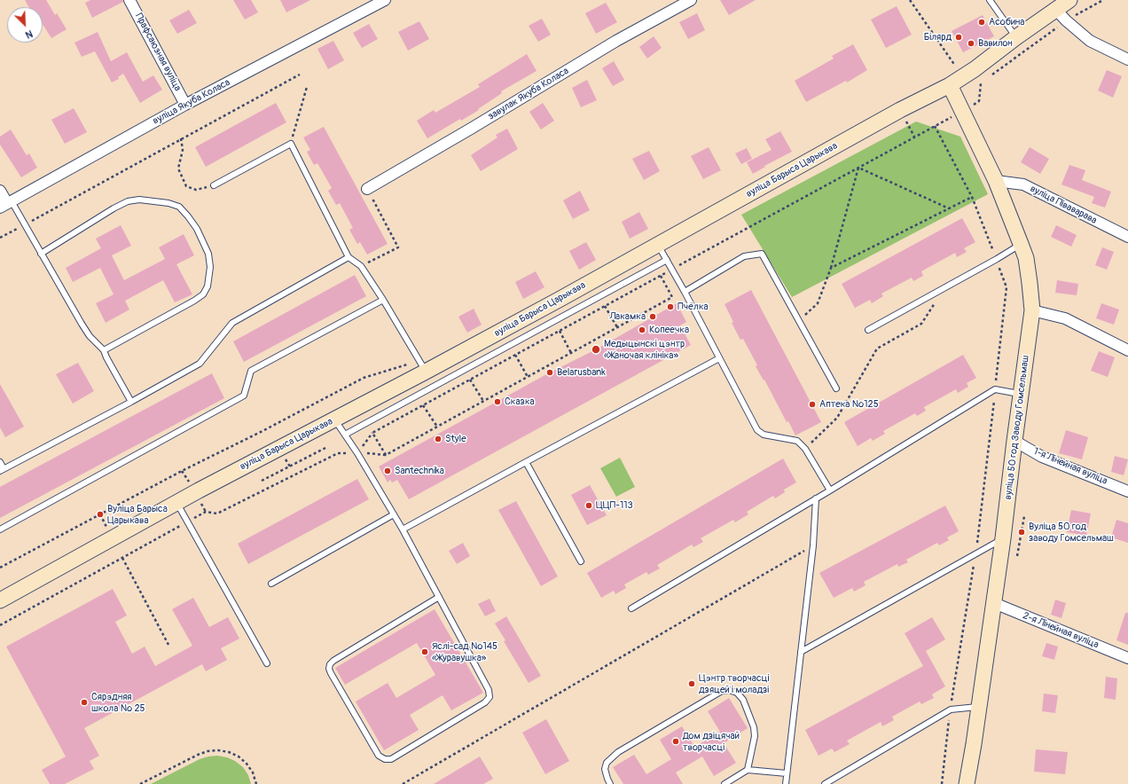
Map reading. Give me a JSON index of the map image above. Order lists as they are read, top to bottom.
{
  "streets": {
    "main road": ["вуліца Барыса Царыкава", "вуліца 50 год Заводу Гомсельмаш"],
    "street": [
      "Прафсаюзная вуліца",
      "завулак Якуба Коласа",
      "вуліца Якуба Коласа",
      "вуліца Піваварава",
      "1-я Лінейная вуліца",
      "2-я Лінейная вуліца"
    ]
  },
  "crossings": [
    ["Прафсаюзная вуліца", "вуліца Якуба Коласа"],
    ["вуліца Барыса Царыкава", "вуліца 50 год Заводу Гомсельмаш"],
    ["вуліца Піваварава", "вуліца 50 год Заводу Гомсельмаш"],
    ["вуліца 50 год Заводу Гомсельмаш", "1-я Лінейная вуліца"],
    ["вуліца 50 год Заводу Гомсельмаш", "2-я Лінейная вуліца"]
  ],
  "places": [
    "Асобина",
    "Білярд",
    "Вавилон",
    "Пчёлка",
    "Лакамка",
    "Копеечка",
    "Медыцынскі цэнтр «Жаночая клініка»",
    "Belarusbank",
    "Сказка",
    "Аптека №125",
    "Style",
    "Santechnika",
    "ЦЦП-113",
    "Вуліца Барыса Царыкава",
    "Вуліца 50 год заводу Гомсельмаш",
    "Яслі-сад №145 «Журавушка»",
    "Цэнтр творчасці дзяцей і моладзі",
    "Сярэдняя школа № 25",
    "Дом дзіцячай творчасці"
  ],
  "north": "bottom right"
}
